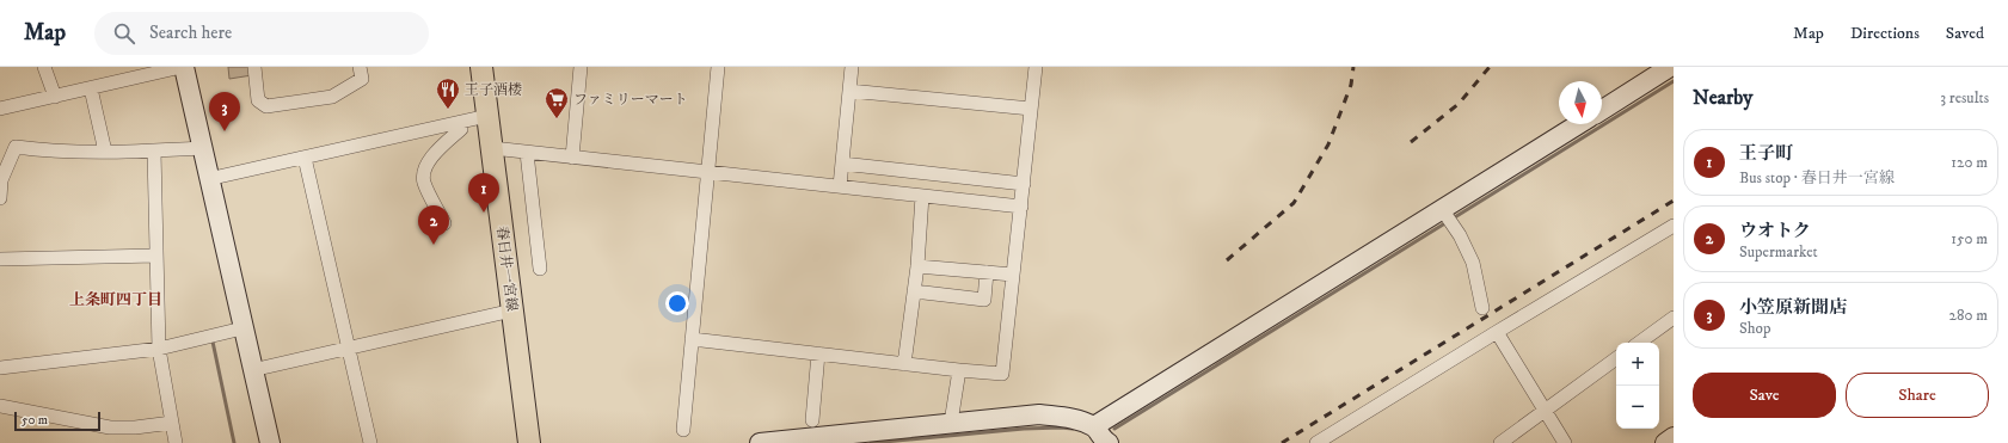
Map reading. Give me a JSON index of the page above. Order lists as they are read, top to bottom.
{
  "streets": {
    "main road": ["春日井一宮線"]
  },
  "districts": ["上条町四丁目"],
  "places": {
    "restaurant": ["王子酒楼"],
    "supermarket": ["ファミリーマート"]
  },
  "scale_bar": "50 m",
  "north": "bottom",
  "page": {
    "header": "Map",
    "search": "Search here",
    "nav": ["Map", "Directions", "Saved"],
    "heading": ["Nearby", "3 results"],
    "pins": ["3", "1", "2"],
    "list": [
      {
        "mark": "1",
        "name": "王子町",
        "note": "Bus stop · 春日井一宮線",
        "value": "120 m"
      },
      {
        "mark": "2",
        "name": "ウオトク",
        "note": "Supermarket",
        "value": "150 m"
      },
      {
        "mark": "3",
        "name": "小笠原新聞店",
        "note": "Shop",
        "value": "280 m"
      }
    ],
    "map_buttons": ["+", "−"],
    "buttons": ["Save", "Share"],
    "scale": "50 m"
  }
}
